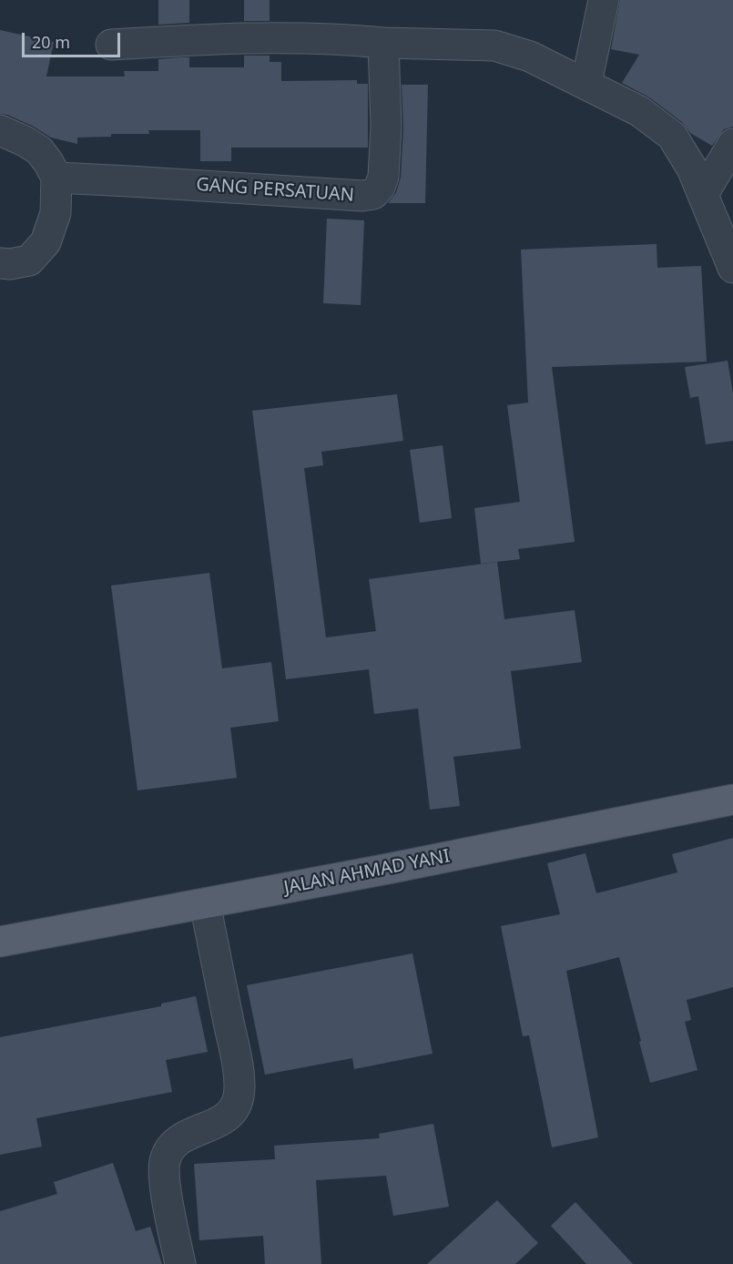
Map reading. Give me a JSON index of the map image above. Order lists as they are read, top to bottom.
{
  "streets": {
    "main road": ["JALAN AHMAD YANI"],
    "street": ["GANG PERSATUAN"]
  },
  "scale_bar": "20 m"
}
